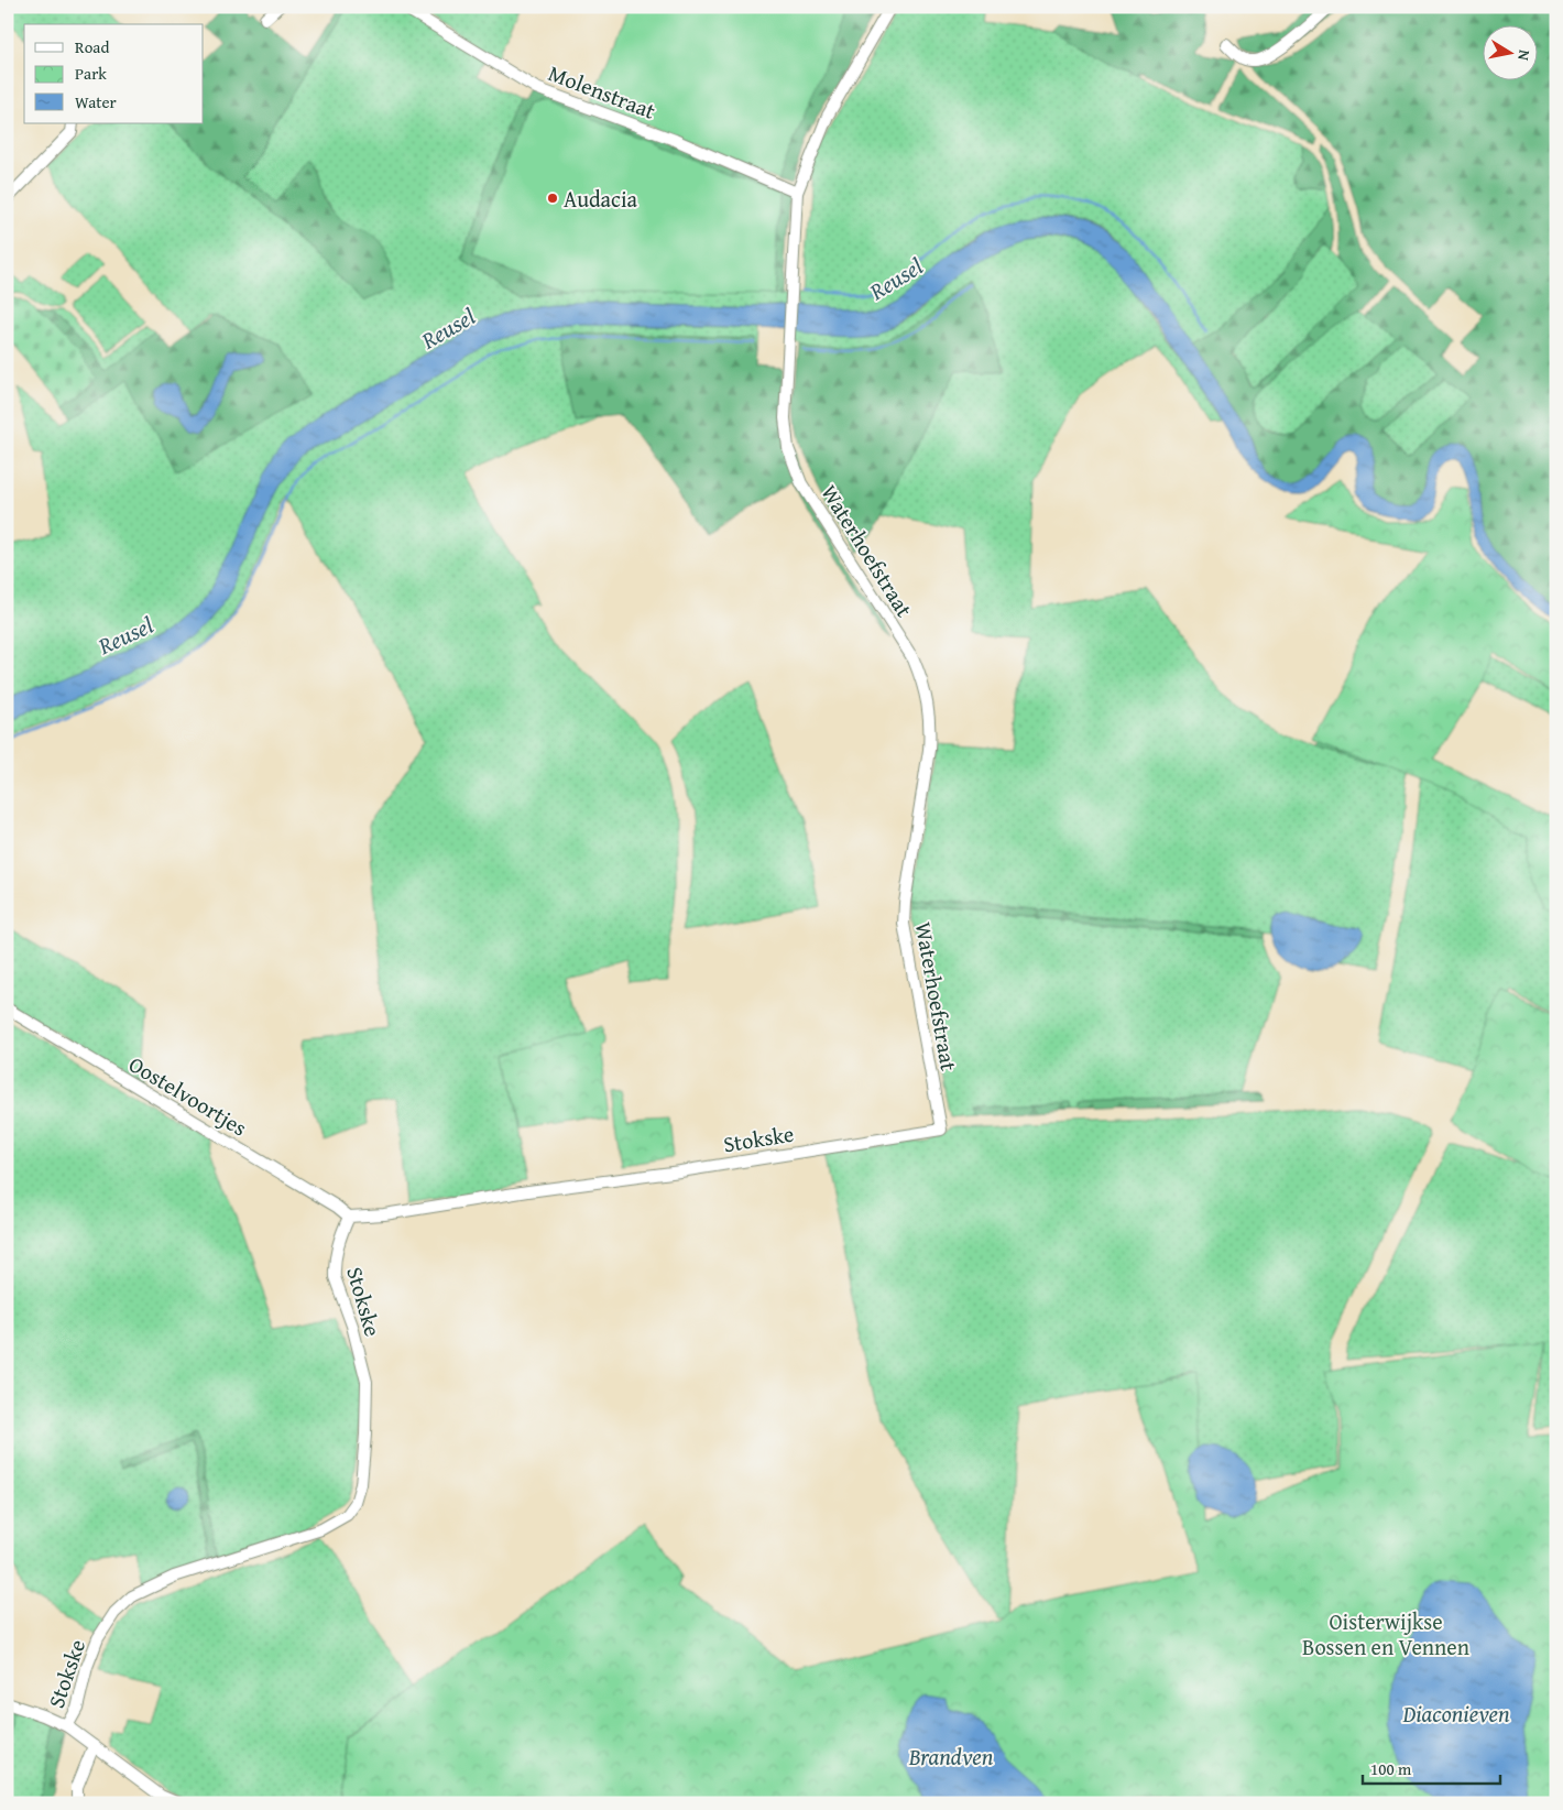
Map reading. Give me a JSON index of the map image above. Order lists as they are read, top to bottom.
{
  "streets": {
    "street": [
      "Molenstraat",
      "Waterhoefstraat",
      "Oostelvoortjes",
      "Stokske"
    ]
  },
  "crossings": [
    ["Molenstraat", "Waterhoefstraat"],
    ["Waterhoefstraat", "Stokske"],
    ["Oostelvoortjes", "Stokske"]
  ],
  "water": ["Reusel", "Diaconieven", "Brandven"],
  "parks": ["Oisterwijkse Bossen en Vennen"],
  "places": ["Audacia"],
  "legend": ["Road", "Park", "Water"],
  "scale_bar": "100 m",
  "north": "right"
}
